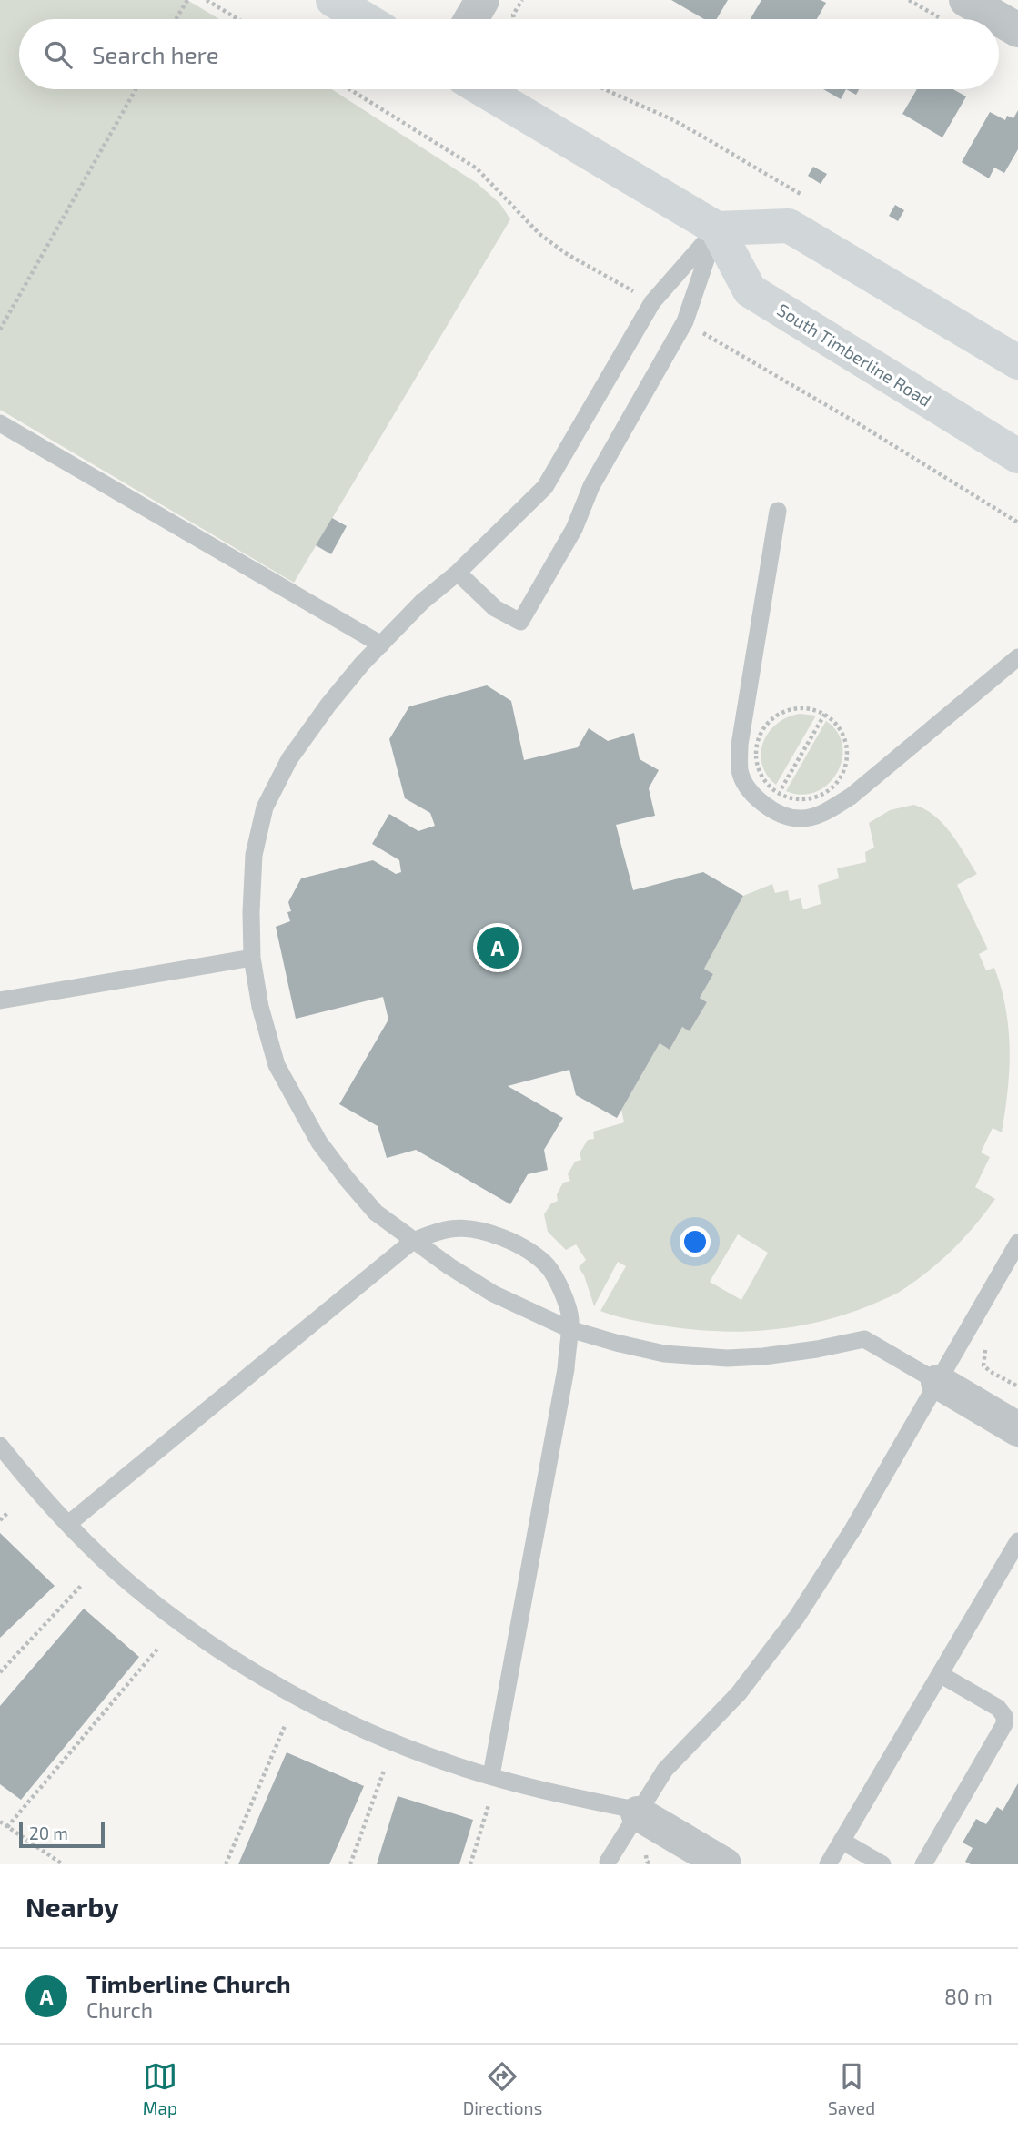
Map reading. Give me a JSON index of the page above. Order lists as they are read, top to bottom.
{
  "streets": {
    "main road": ["South Timberline Road"]
  },
  "scale_bar": "20 m",
  "page": {
    "search": "Search here",
    "pins": "A",
    "scale": "20 m",
    "heading": "Nearby",
    "list": [
      {
        "mark": "A",
        "name": "Timberline Church",
        "note": "Church",
        "value": "80 m"
      }
    ],
    "nav": ["Map", "Directions", "Saved"]
  }
}
